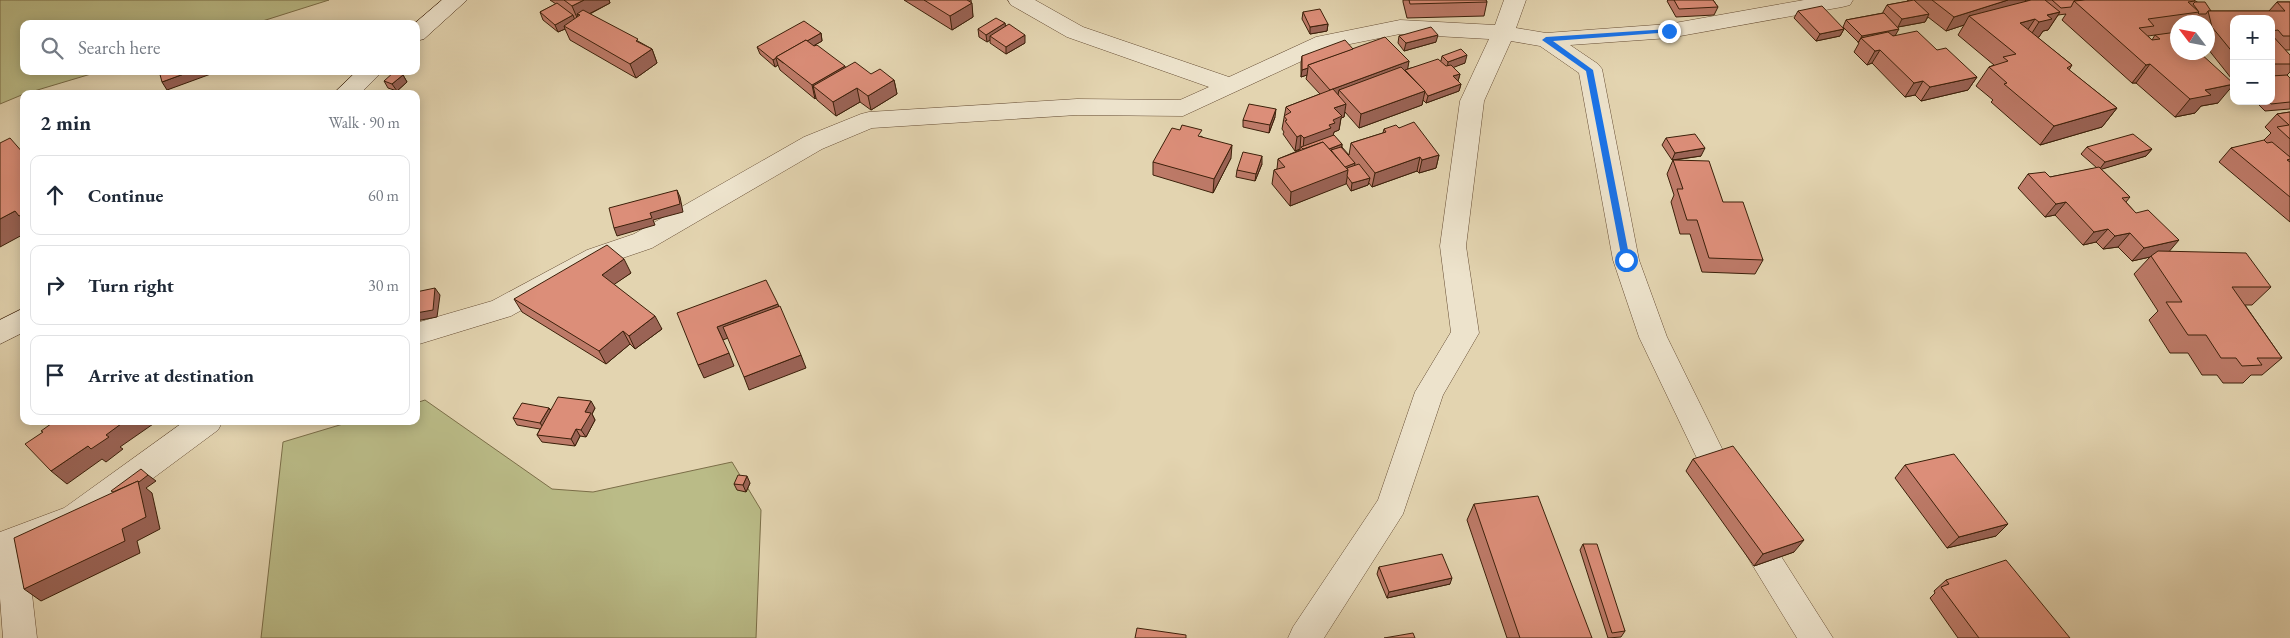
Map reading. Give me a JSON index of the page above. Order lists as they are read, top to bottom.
{
  "north": "top left",
  "page": {
    "map_buttons": ["+", "−"],
    "search": "Search here",
    "heading": ["2 min", "Walk · 90 m"],
    "list": [
      ["Continue", "60 m"],
      ["Turn right", "30 m"],
      "Arrive at destination"
    ]
  }
}
